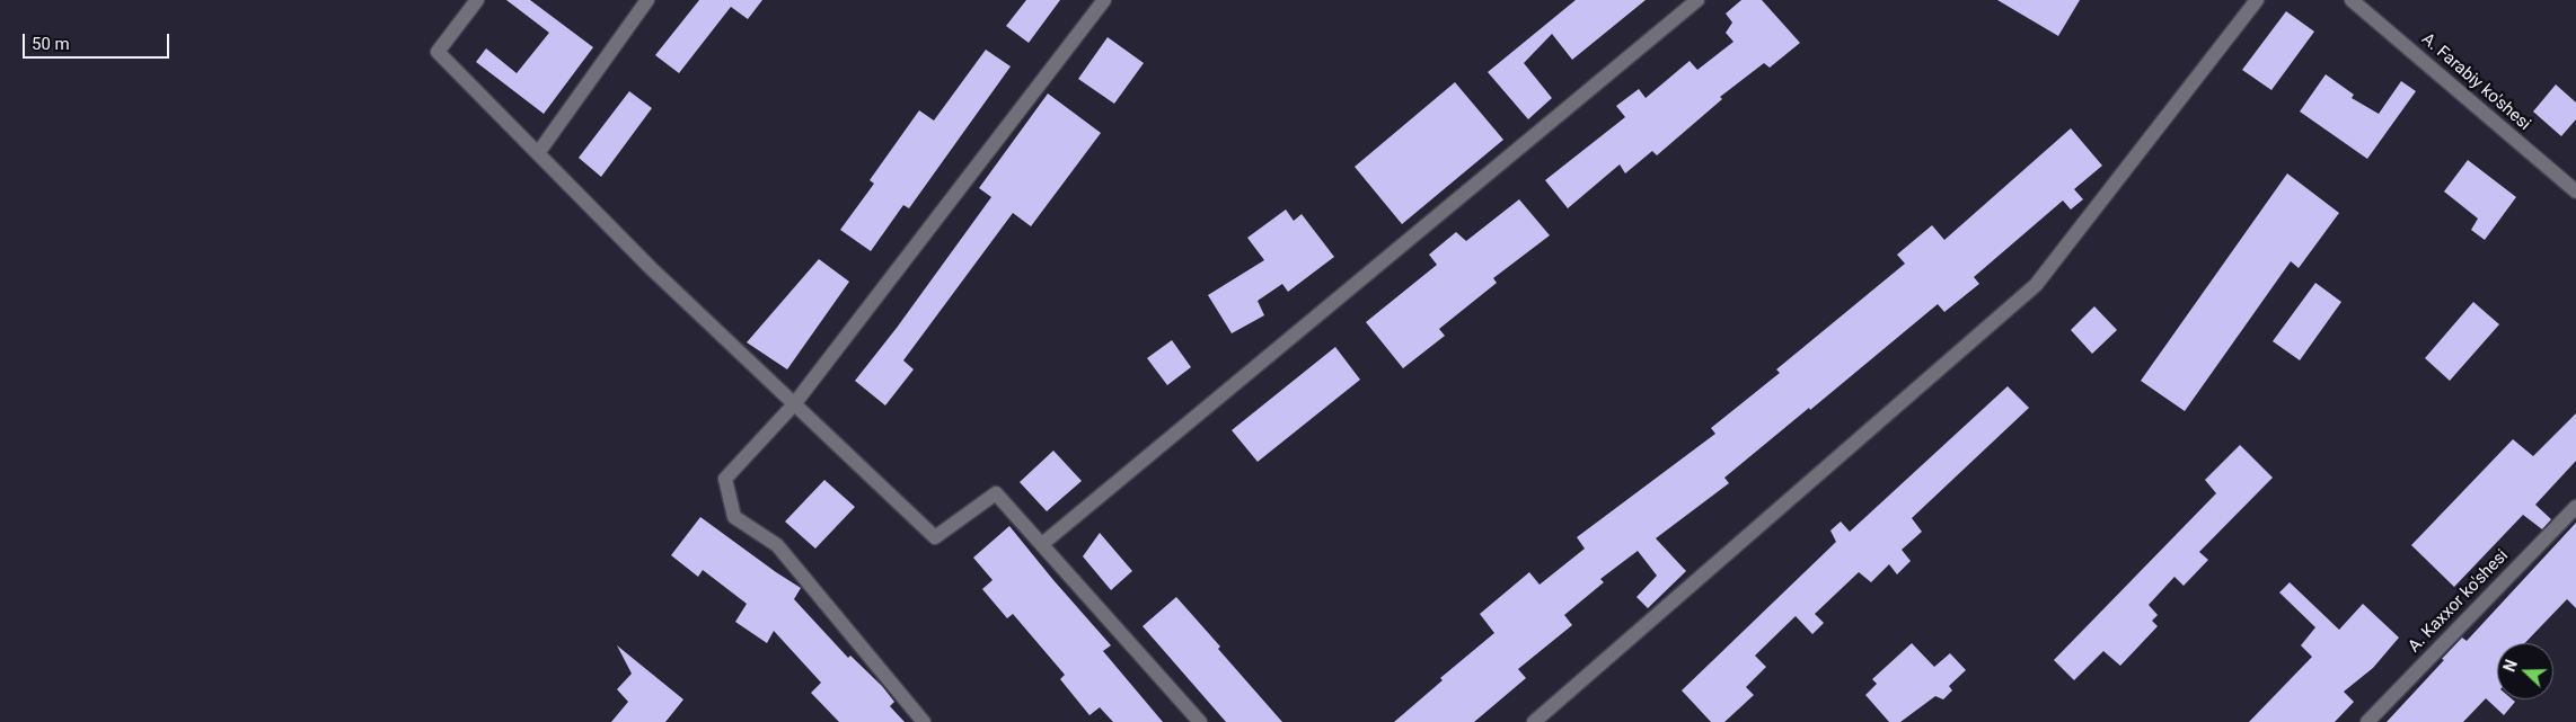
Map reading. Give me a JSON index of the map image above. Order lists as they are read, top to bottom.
{
  "streets": {
    "street": ["A. Farabiy ko'shesi", "A. Kaxxor ko'shesi"]
  },
  "scale_bar": "50 m",
  "north": "left"
}
